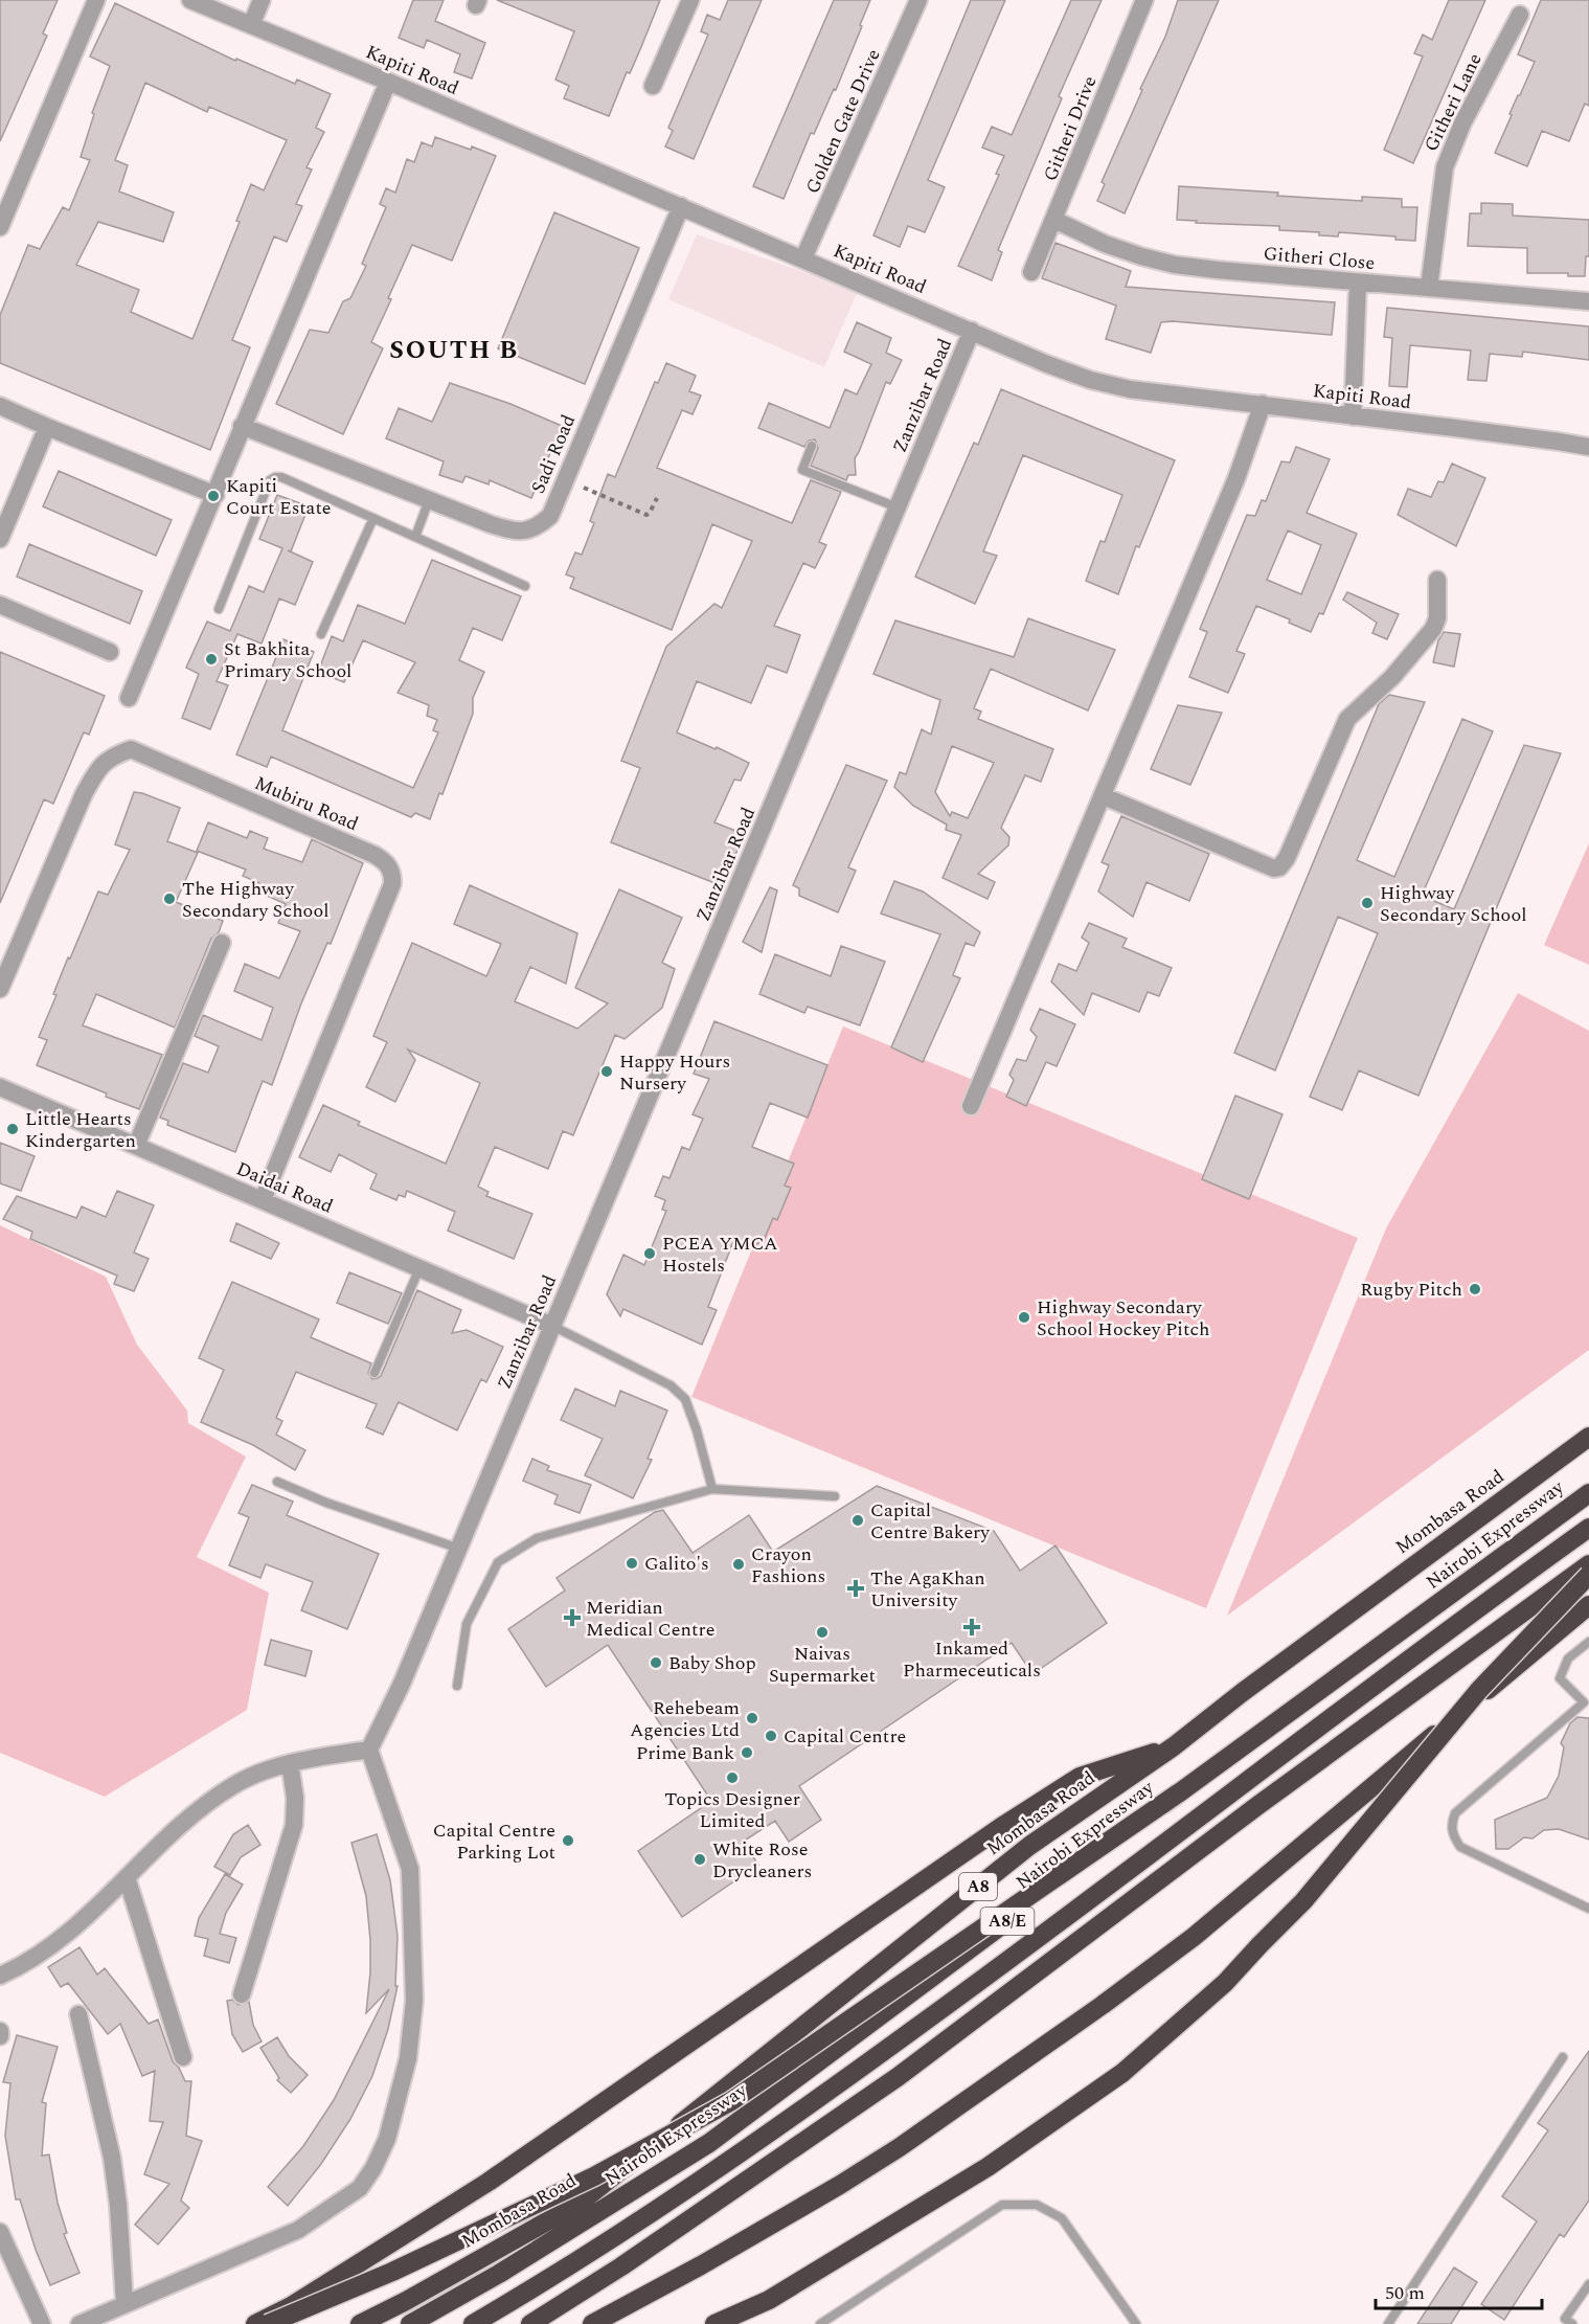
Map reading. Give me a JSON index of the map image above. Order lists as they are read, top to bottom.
{
  "streets": {
    "highway": [
      "Mombasa Road",
      "Nairobi Expressway",
      "A8",
      "A8/E"
    ],
    "street": [
      "Kapiti Road",
      "Githeri Lane",
      "Golden Gate Drive",
      "Githeri Drive",
      "Githeri Close",
      "Zanzibar Road",
      "Sadi Road",
      "Mubiru Road",
      "Daidai Road"
    ]
  },
  "crossings": [
    ["Kapiti Road", "Golden Gate Drive"],
    ["Kapiti Road", "Zanzibar Road"],
    ["Kapiti Road", "Sadi Road"],
    ["Githeri Lane", "Githeri Close"],
    ["Githeri Drive", "Githeri Close"],
    ["Zanzibar Road", "Daidai Road"],
    ["Mubiru Road", "Daidai Road"]
  ],
  "districts": ["SOUTH B"],
  "places": {
    "other": [
      "Kapiti Court Estate",
      "St Bakhita Primary School",
      "The Highway Secondary School",
      "Highway Secondary School",
      "Happy Hours Nursery",
      "Little Hearts Kindergarten",
      "PCEA YMCA Hostels",
      "Rugby Pitch",
      "Highway Secondary School Hockey Pitch",
      "Capital Centre Bakery",
      "Galito's",
      "Crayon Fashions",
      "Naivas Supermarket",
      "Baby Shop",
      "Rehebeam Agencies Ltd",
      "Capital Centre",
      "Prime Bank",
      "Topics Designer Limited",
      "Capital Centre Parking Lot",
      "White Rose Drycleaners"
    ],
    "health": ["The AgaKhan University", "Meridian Medical Centre", "Inkamed Pharmeceuticals"]
  },
  "scale_bar": "50 m"
}
